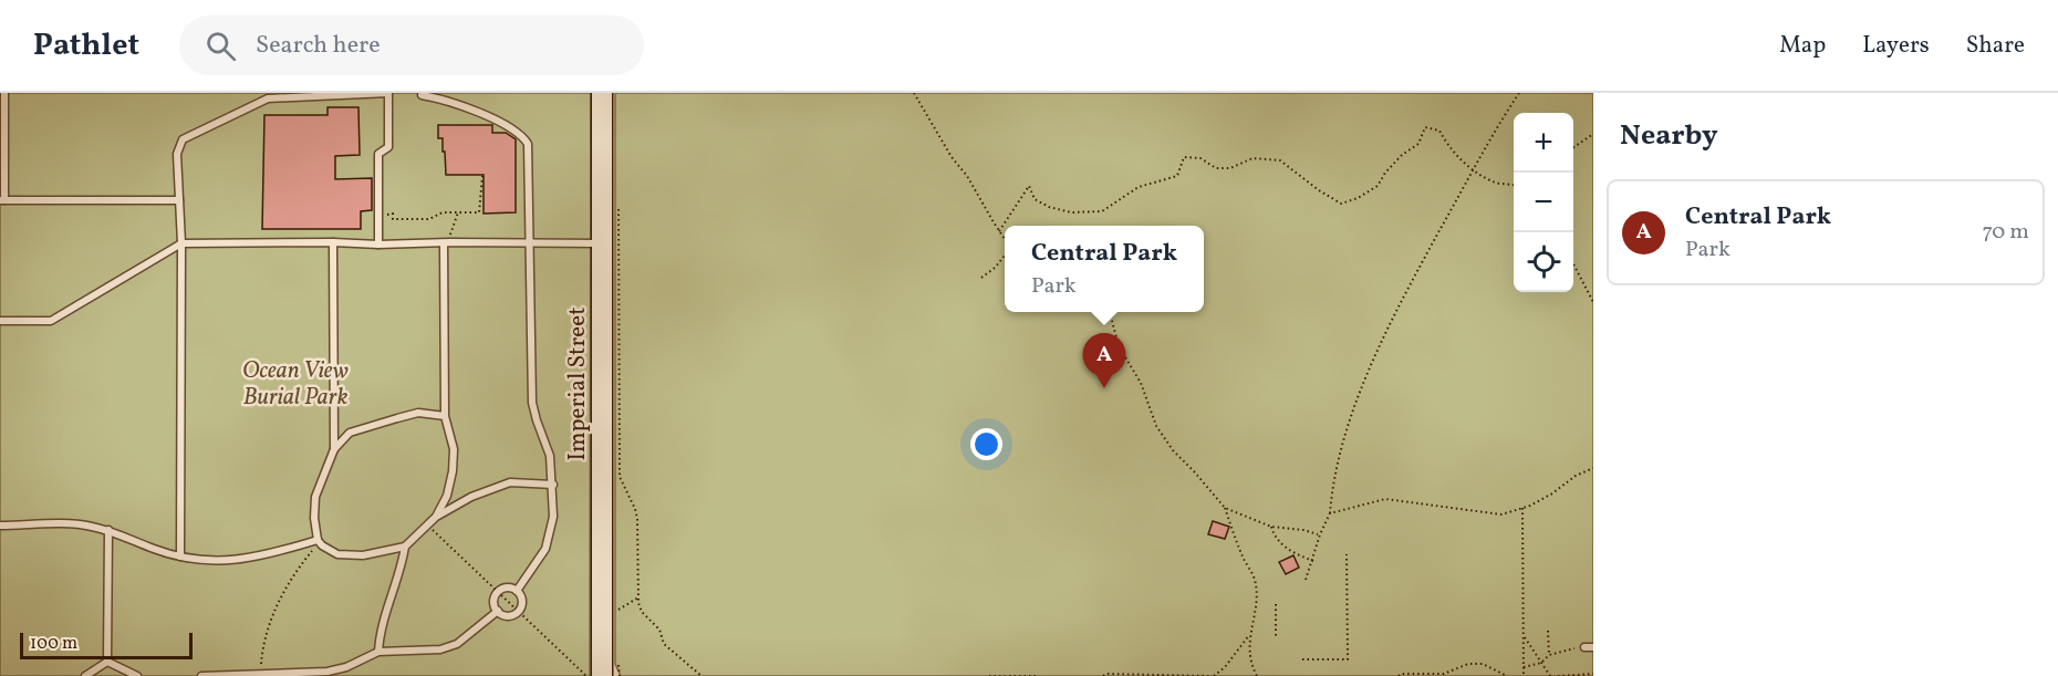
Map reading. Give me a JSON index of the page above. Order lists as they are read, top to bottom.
{
  "streets": {
    "main road": ["Imperial Street"]
  },
  "parks": ["Ocean View Burial Park"],
  "scale_bar": "100 m",
  "page": {
    "header": "Pathlet",
    "search": "Search here",
    "nav": ["Map", "Layers", "Share"],
    "heading": "Nearby",
    "map_buttons": ["+", "−"],
    "list": [
      {
        "mark": "A",
        "name": "Central Park",
        "note": "Park",
        "value": "70 m"
      }
    ],
    "popup": ["Central Park", "Park"],
    "pins": "A",
    "scale": "100 m"
  }
}
